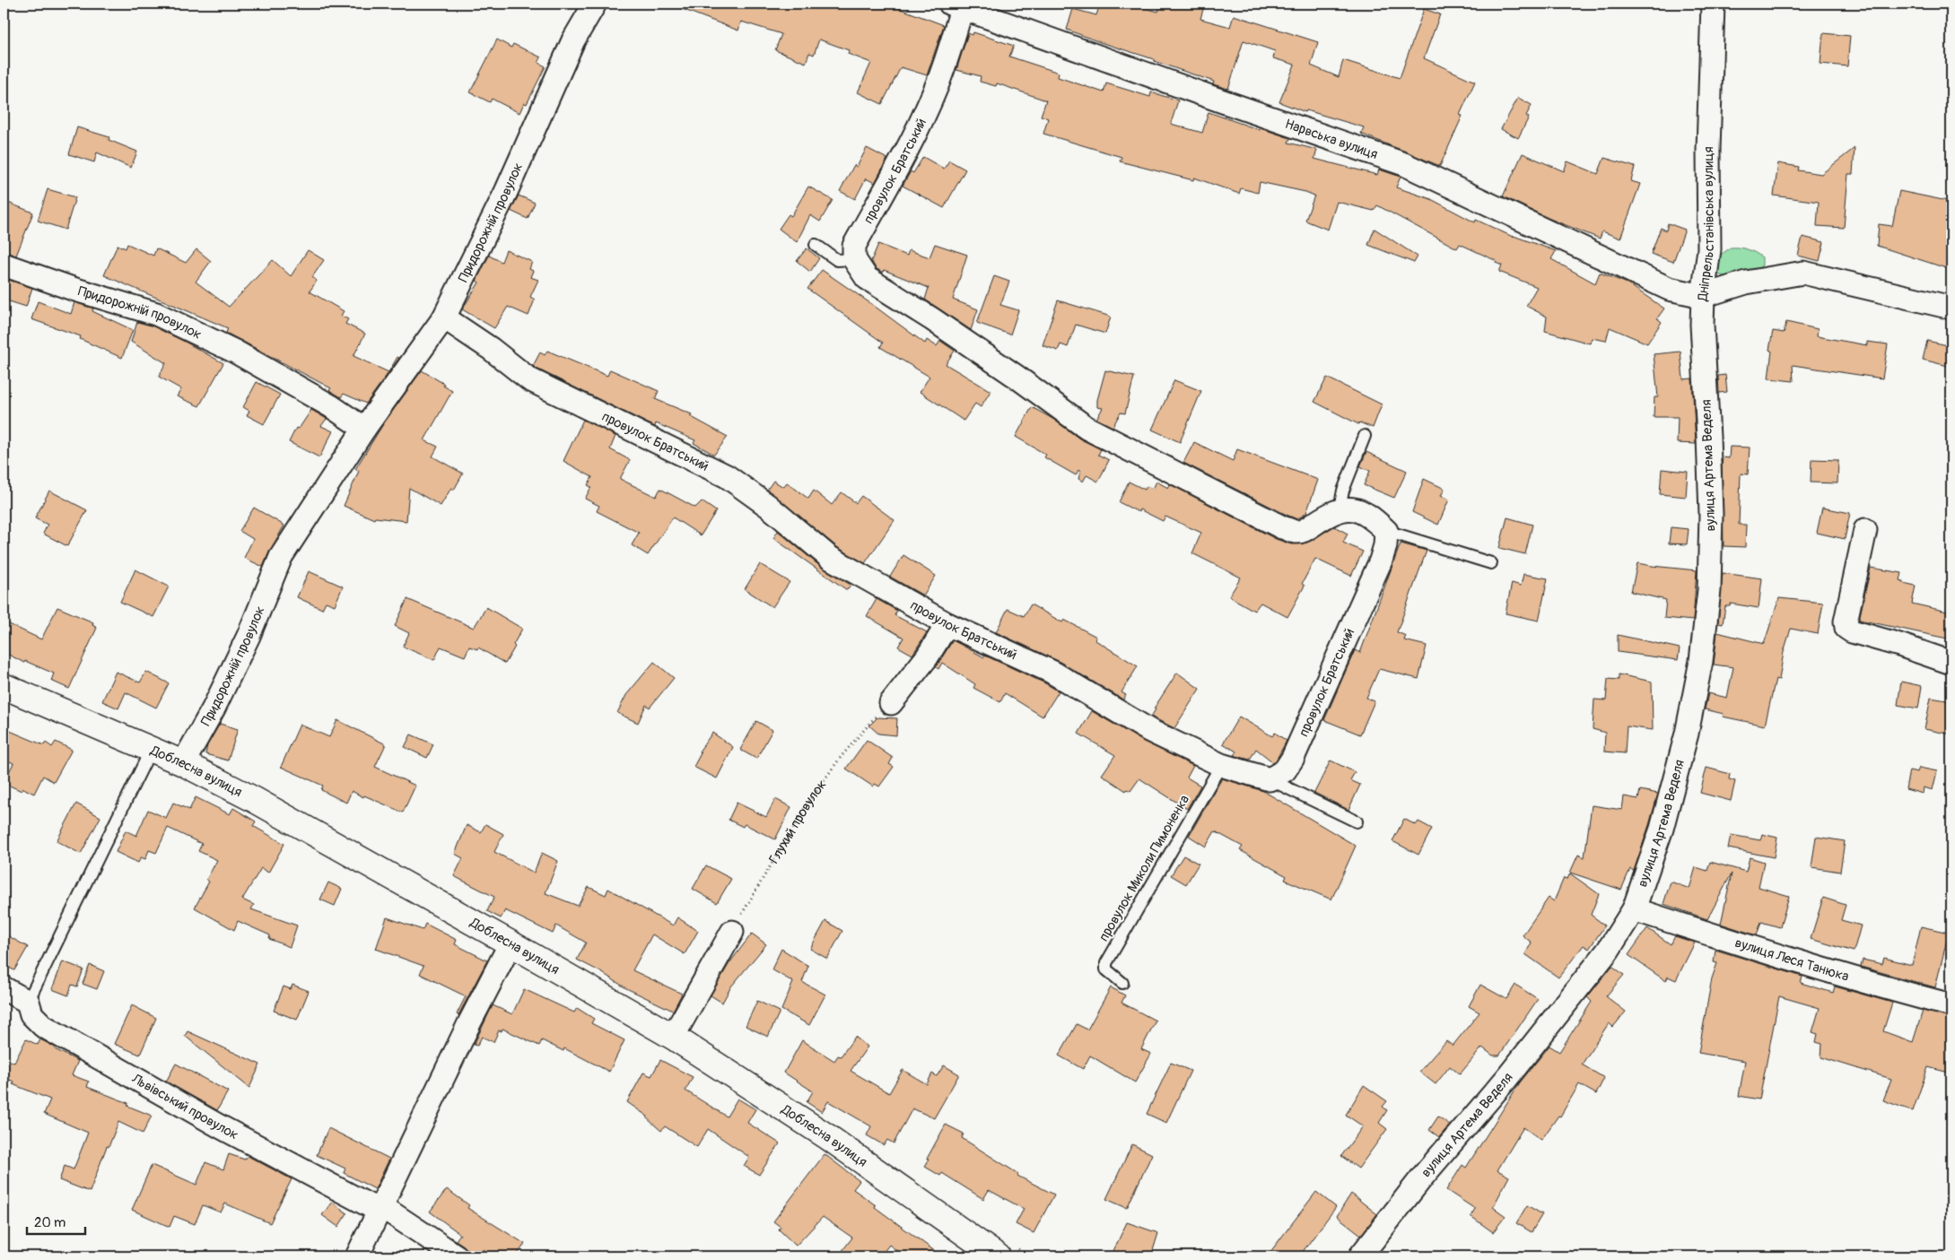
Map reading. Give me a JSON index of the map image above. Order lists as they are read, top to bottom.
{
  "streets": {
    "street": [
      "Нарвська вулиця",
      "провулок Братський",
      "Дніпрельстанівська вулиця",
      "Придорожній провулок",
      "вулиця Артема Веделя",
      "Доблесна вулиця",
      "вулиця Леся Танюка",
      "Львівський провулок"
    ],
    "lane": ["провулок Миколи Пимоненка"],
    "path": ["Глухий провулок"]
  },
  "crossings": [
    ["Нарвська вулиця", "провулок Братський"],
    ["Нарвська вулиця", "Дніпрельстанівська вулиця"],
    ["Нарвська вулиця", "вулиця Артема Веделя"],
    ["провулок Братський", "Придорожній провулок"],
    ["провулок Братський", "провулок Миколи Пимоненка"],
    ["Дніпрельстанівська вулиця", "вулиця Артема Веделя"],
    ["Придорожній провулок", "Доблесна вулиця"],
    ["вулиця Артема Веделя", "вулиця Леся Танюка"]
  ],
  "scale_bar": "20 m"
}
